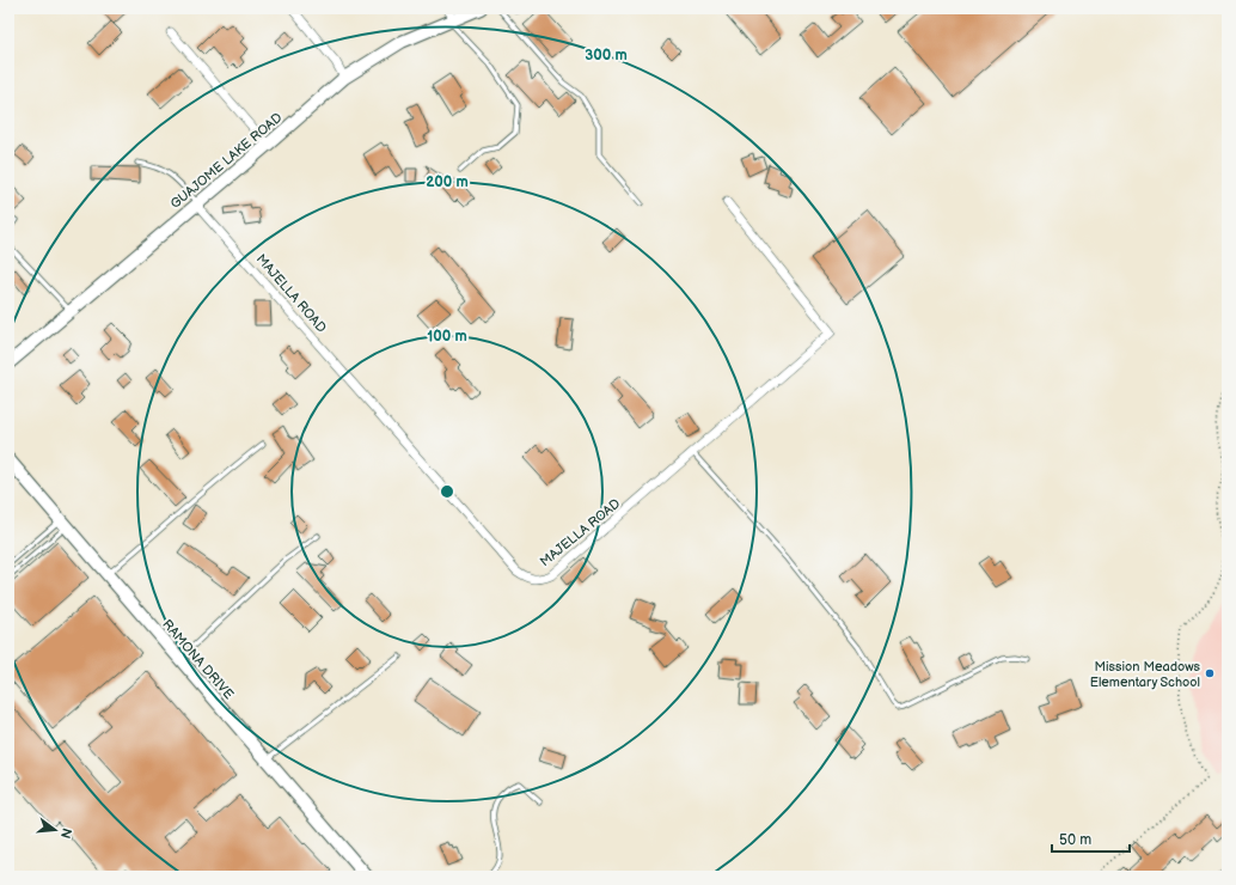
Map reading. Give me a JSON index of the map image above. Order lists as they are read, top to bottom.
{
  "streets": {
    "street": ["GUAJOME LAKE ROAD", "MAJELLA ROAD", "RAMONA DRIVE"]
  },
  "crossings": [
    ["GUAJOME LAKE ROAD", "MAJELLA ROAD"]
  ],
  "places": ["Mission Meadows Elementary School"],
  "scale_bar": "50 m",
  "north": "right",
  "rings": ["300 m", "200 m", "100 m"]
}
